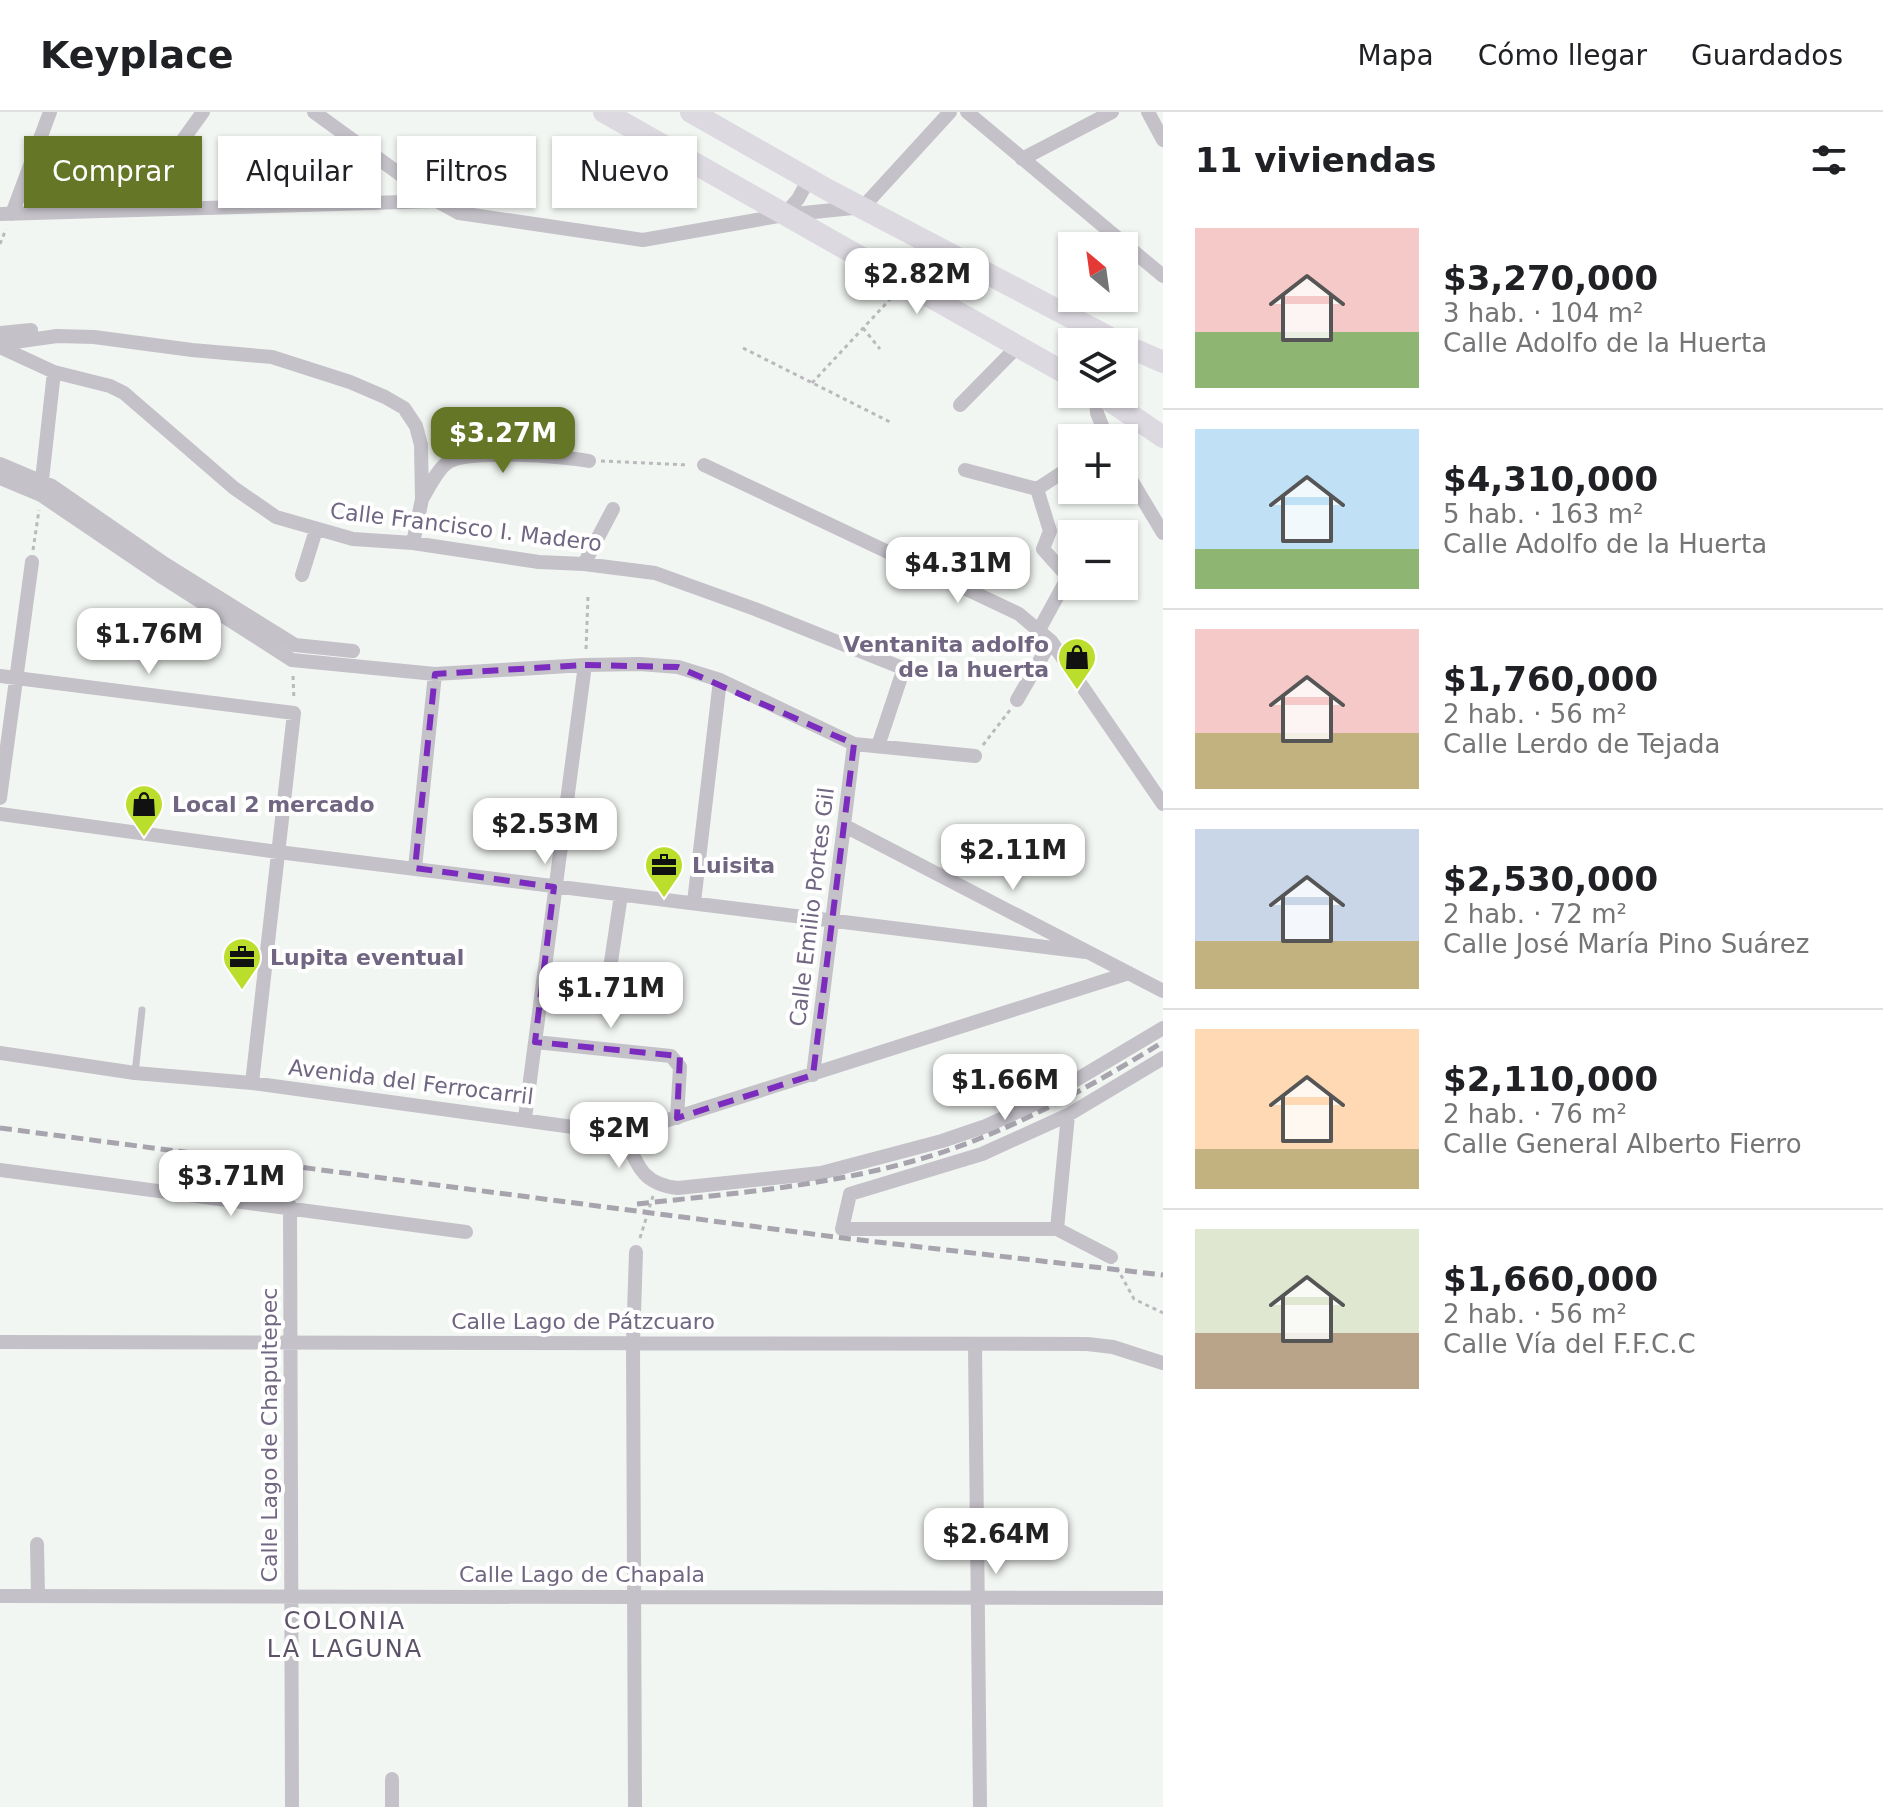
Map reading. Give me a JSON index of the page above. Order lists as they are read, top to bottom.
{
  "streets": {
    "street": [
      "Calle Francisco I. Madero",
      "Calle Emilio Portes Gil",
      "Avenida del Ferrocarril",
      "Calle Lago de Pátzcuaro",
      "Calle Lago de Chapultepec",
      "Calle Lago de Chapala"
    ]
  },
  "crossings": [
    ["Calle Emilio Portes Gil", "Avenida del Ferrocarril"],
    ["Calle Lago de Pátzcuaro", "Calle Lago de Chapultepec"],
    ["Calle Lago de Chapultepec", "Calle Lago de Chapala"]
  ],
  "districts": ["COLONIA LA LAGUNA"],
  "places": {
    "shop": ["Ventanita adolfo de la huerta", "Local 2 mercado"],
    "office": ["Luisita", "Lupita eventual"]
  },
  "north": "top left",
  "page": {
    "header": "Keyplace",
    "nav": ["Mapa", "Cómo llegar", "Guardados"],
    "heading": "11 viviendas",
    "chip": [
      "Comprar",
      "Alquilar",
      "Filtros",
      "Nuevo"
    ],
    "list": [
      {
        "name": "$3,270,000",
        "note": "3 hab. · 104 m² · Calle Adolfo de la Huerta"
      },
      {
        "name": "$4,310,000",
        "note": "5 hab. · 163 m² · Calle Adolfo de la Huerta"
      },
      {
        "name": "$1,760,000",
        "note": "2 hab. · 56 m² · Calle Lerdo de Tejada"
      },
      {
        "name": "$2,530,000",
        "note": "2 hab. · 72 m² · Calle José María Pino Suárez"
      },
      {
        "name": "$2,110,000",
        "note": "2 hab. · 76 m² · Calle General Alberto Fierro"
      },
      {
        "name": "$1,660,000",
        "note": "2 hab. · 56 m² · Calle Vía del F.F.C.C"
      }
    ],
    "map_buttons": ["+", "−"],
    "price": [
      "$2.82M",
      "$3.27M",
      "$4.31M",
      "$1.76M",
      "$2.53M",
      "$2.11M",
      "$1.71M",
      "$1.66M",
      "$2M",
      "$3.71M",
      "$2.64M"
    ]
  }
}
